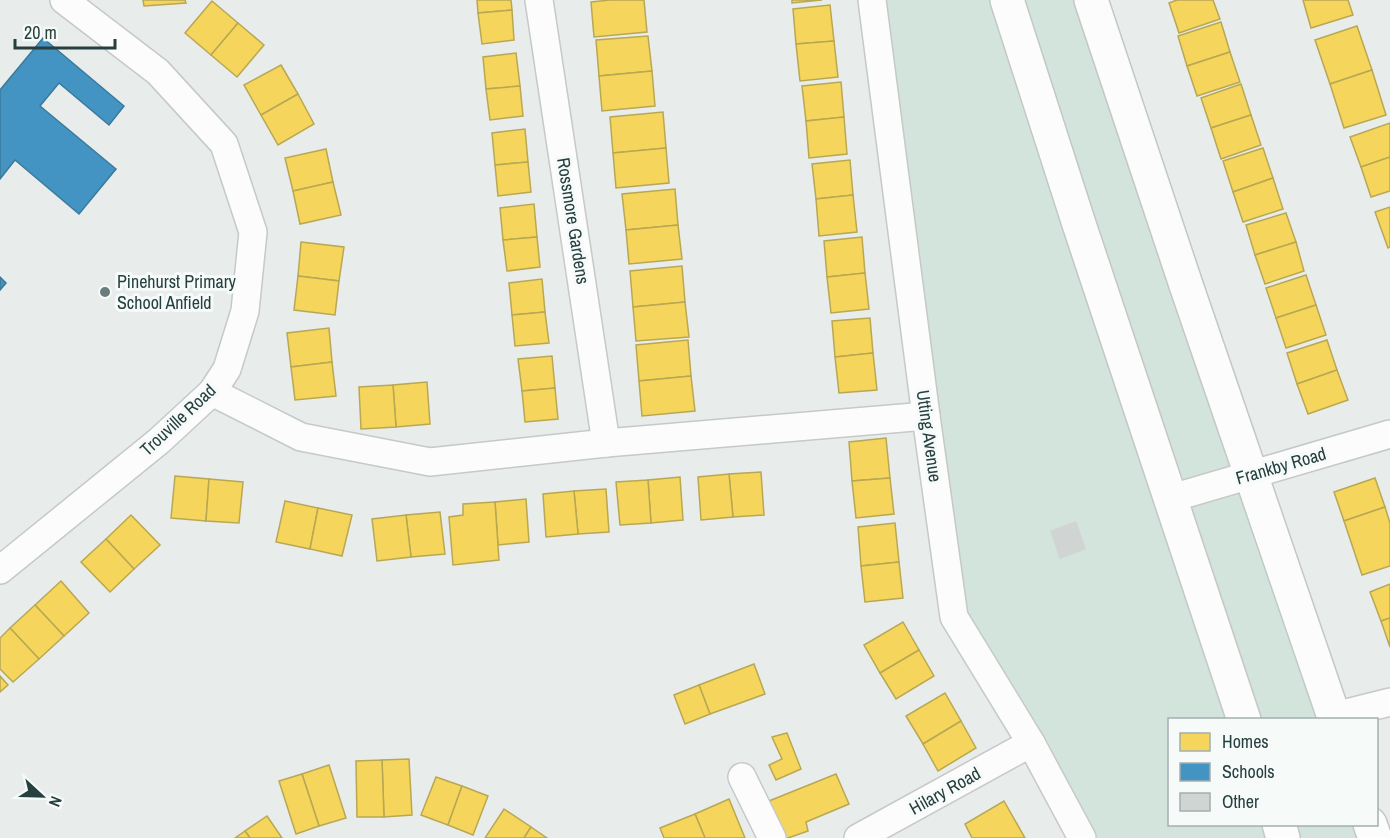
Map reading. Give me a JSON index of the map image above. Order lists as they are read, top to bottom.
{
  "streets": {
    "street": [
      "Rossmore Gardens",
      "Trouville Road",
      "Utting Avenue",
      "Frankby Road",
      "Hilary Road"
    ]
  },
  "crossings": [
    ["Utting Avenue", "Hilary Road"]
  ],
  "places": ["Pinehurst Primary School Anfield"],
  "legend": ["Homes", "Schools", "Other"],
  "scale_bar": "20 m",
  "north": "right"
}
